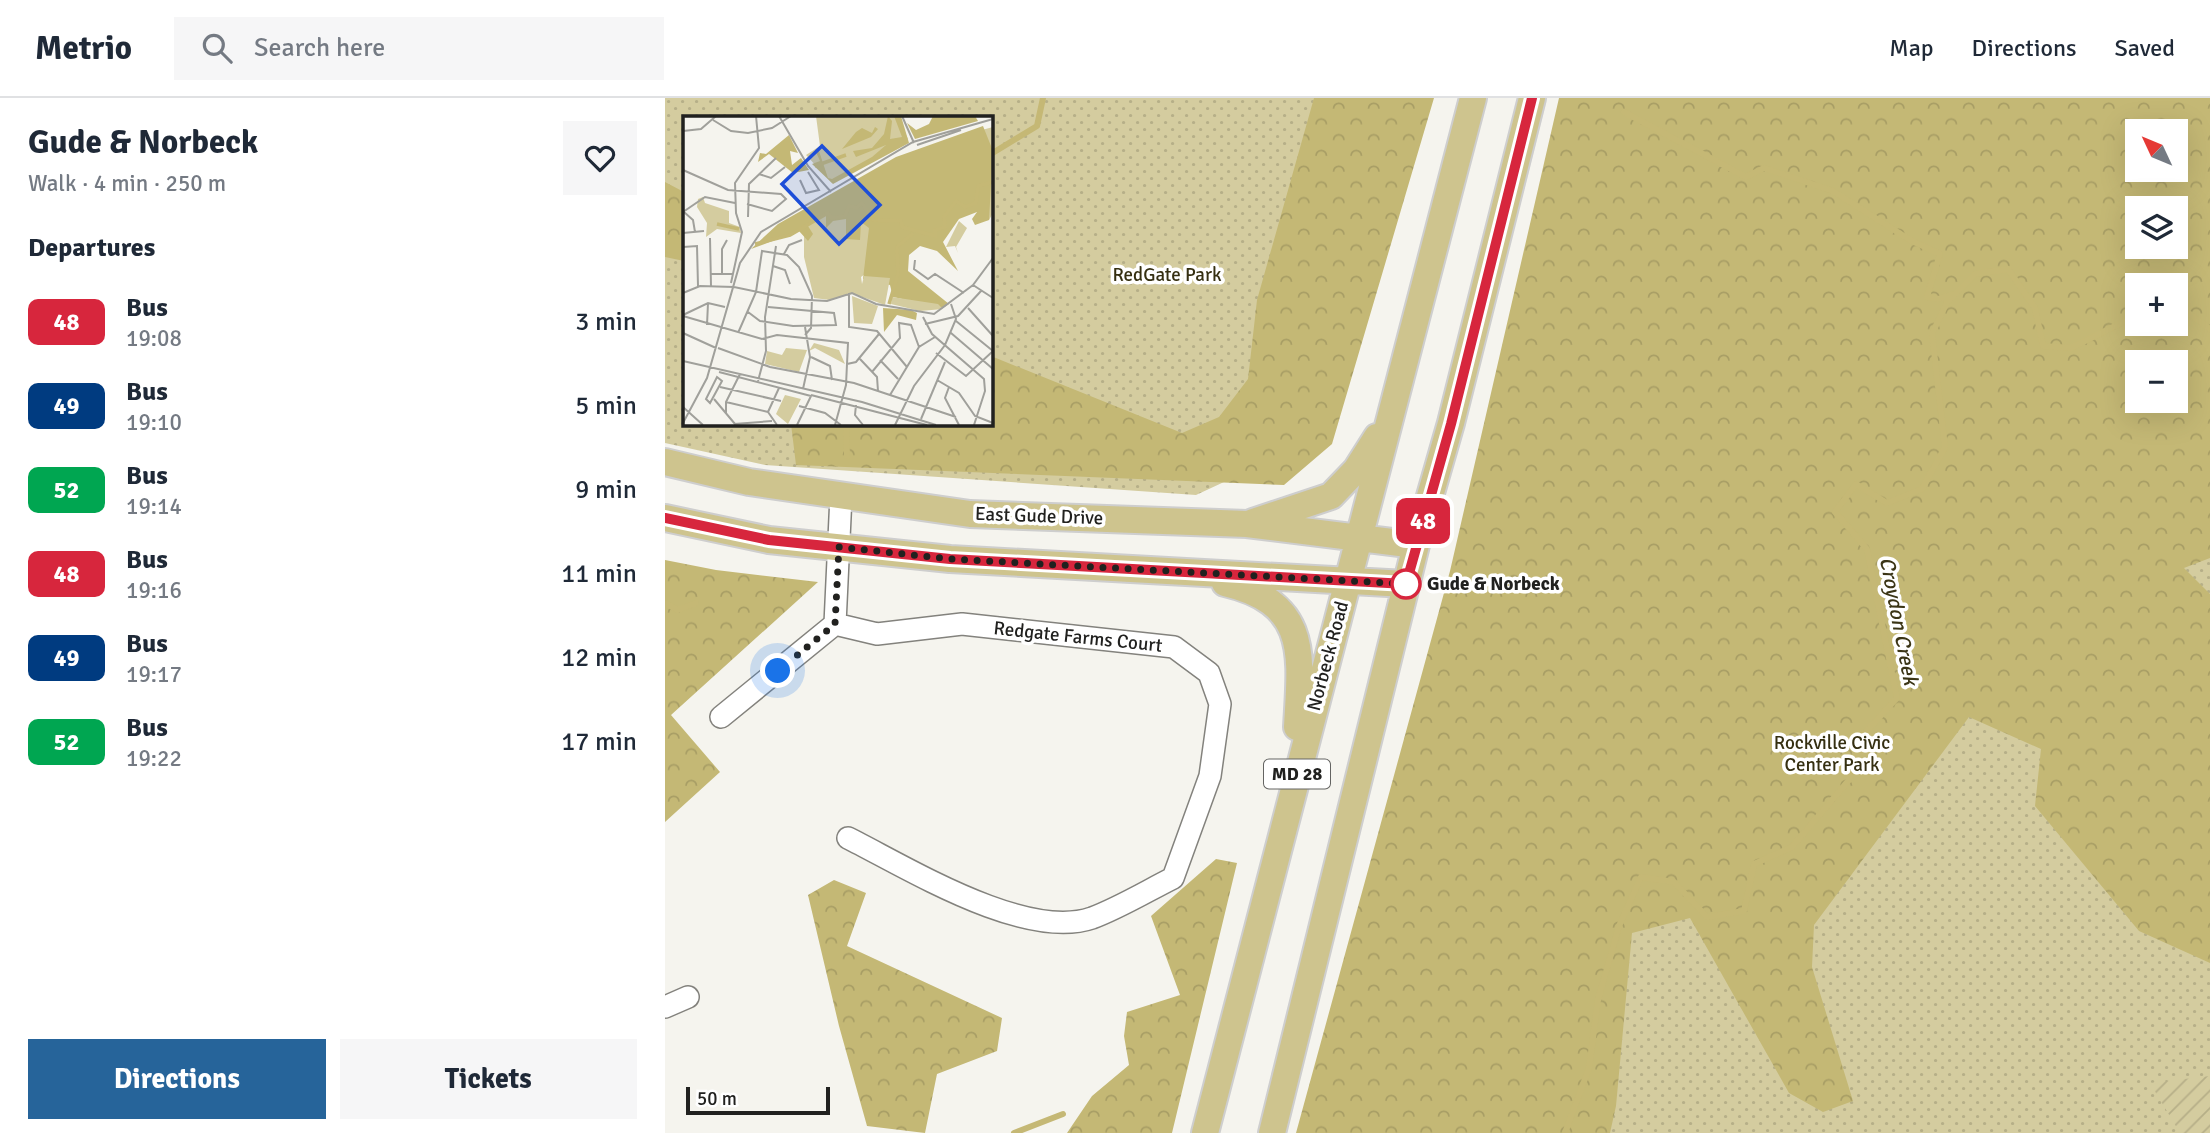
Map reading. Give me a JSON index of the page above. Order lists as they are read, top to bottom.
{
  "streets": {
    "main road": ["East Gude Drive", "Norbeck Road", "MD 28"],
    "street": ["Redgate Farms Court"]
  },
  "crossings": [
    ["East Gude Drive", "Norbeck Road"],
    ["East Gude Drive", "MD 28"]
  ],
  "water": ["Croydon Creek"],
  "parks": ["RedGate Park", "Rockville Civic Center Park"],
  "places": ["Gude & Norbeck"],
  "lines": ["bus line 48"],
  "scale_bar": "50 m",
  "north": "top left",
  "page": {
    "header": "Metrio",
    "search": "Search here",
    "nav": ["Map", "Directions", "Saved"],
    "heading": [
      ["Gude & Norbeck", "Walk · 4 min · 250 m"],
      "Departures"
    ],
    "on_map": "48",
    "map_buttons": ["+", "−"],
    "list": [
      {
        "mark": "48",
        "name": "Bus",
        "note": "19:08",
        "value": "3 min"
      },
      {
        "mark": "49",
        "name": "Bus",
        "note": "19:10",
        "value": "5 min"
      },
      {
        "mark": "52",
        "name": "Bus",
        "note": "19:14",
        "value": "9 min"
      },
      {
        "mark": "48",
        "name": "Bus",
        "note": "19:16",
        "value": "11 min"
      },
      {
        "mark": "49",
        "name": "Bus",
        "note": "19:17",
        "value": "12 min"
      },
      {
        "mark": "52",
        "name": "Bus",
        "note": "19:22",
        "value": "17 min"
      }
    ],
    "buttons": ["Directions", "Tickets"],
    "scale": "50 m"
  }
}
